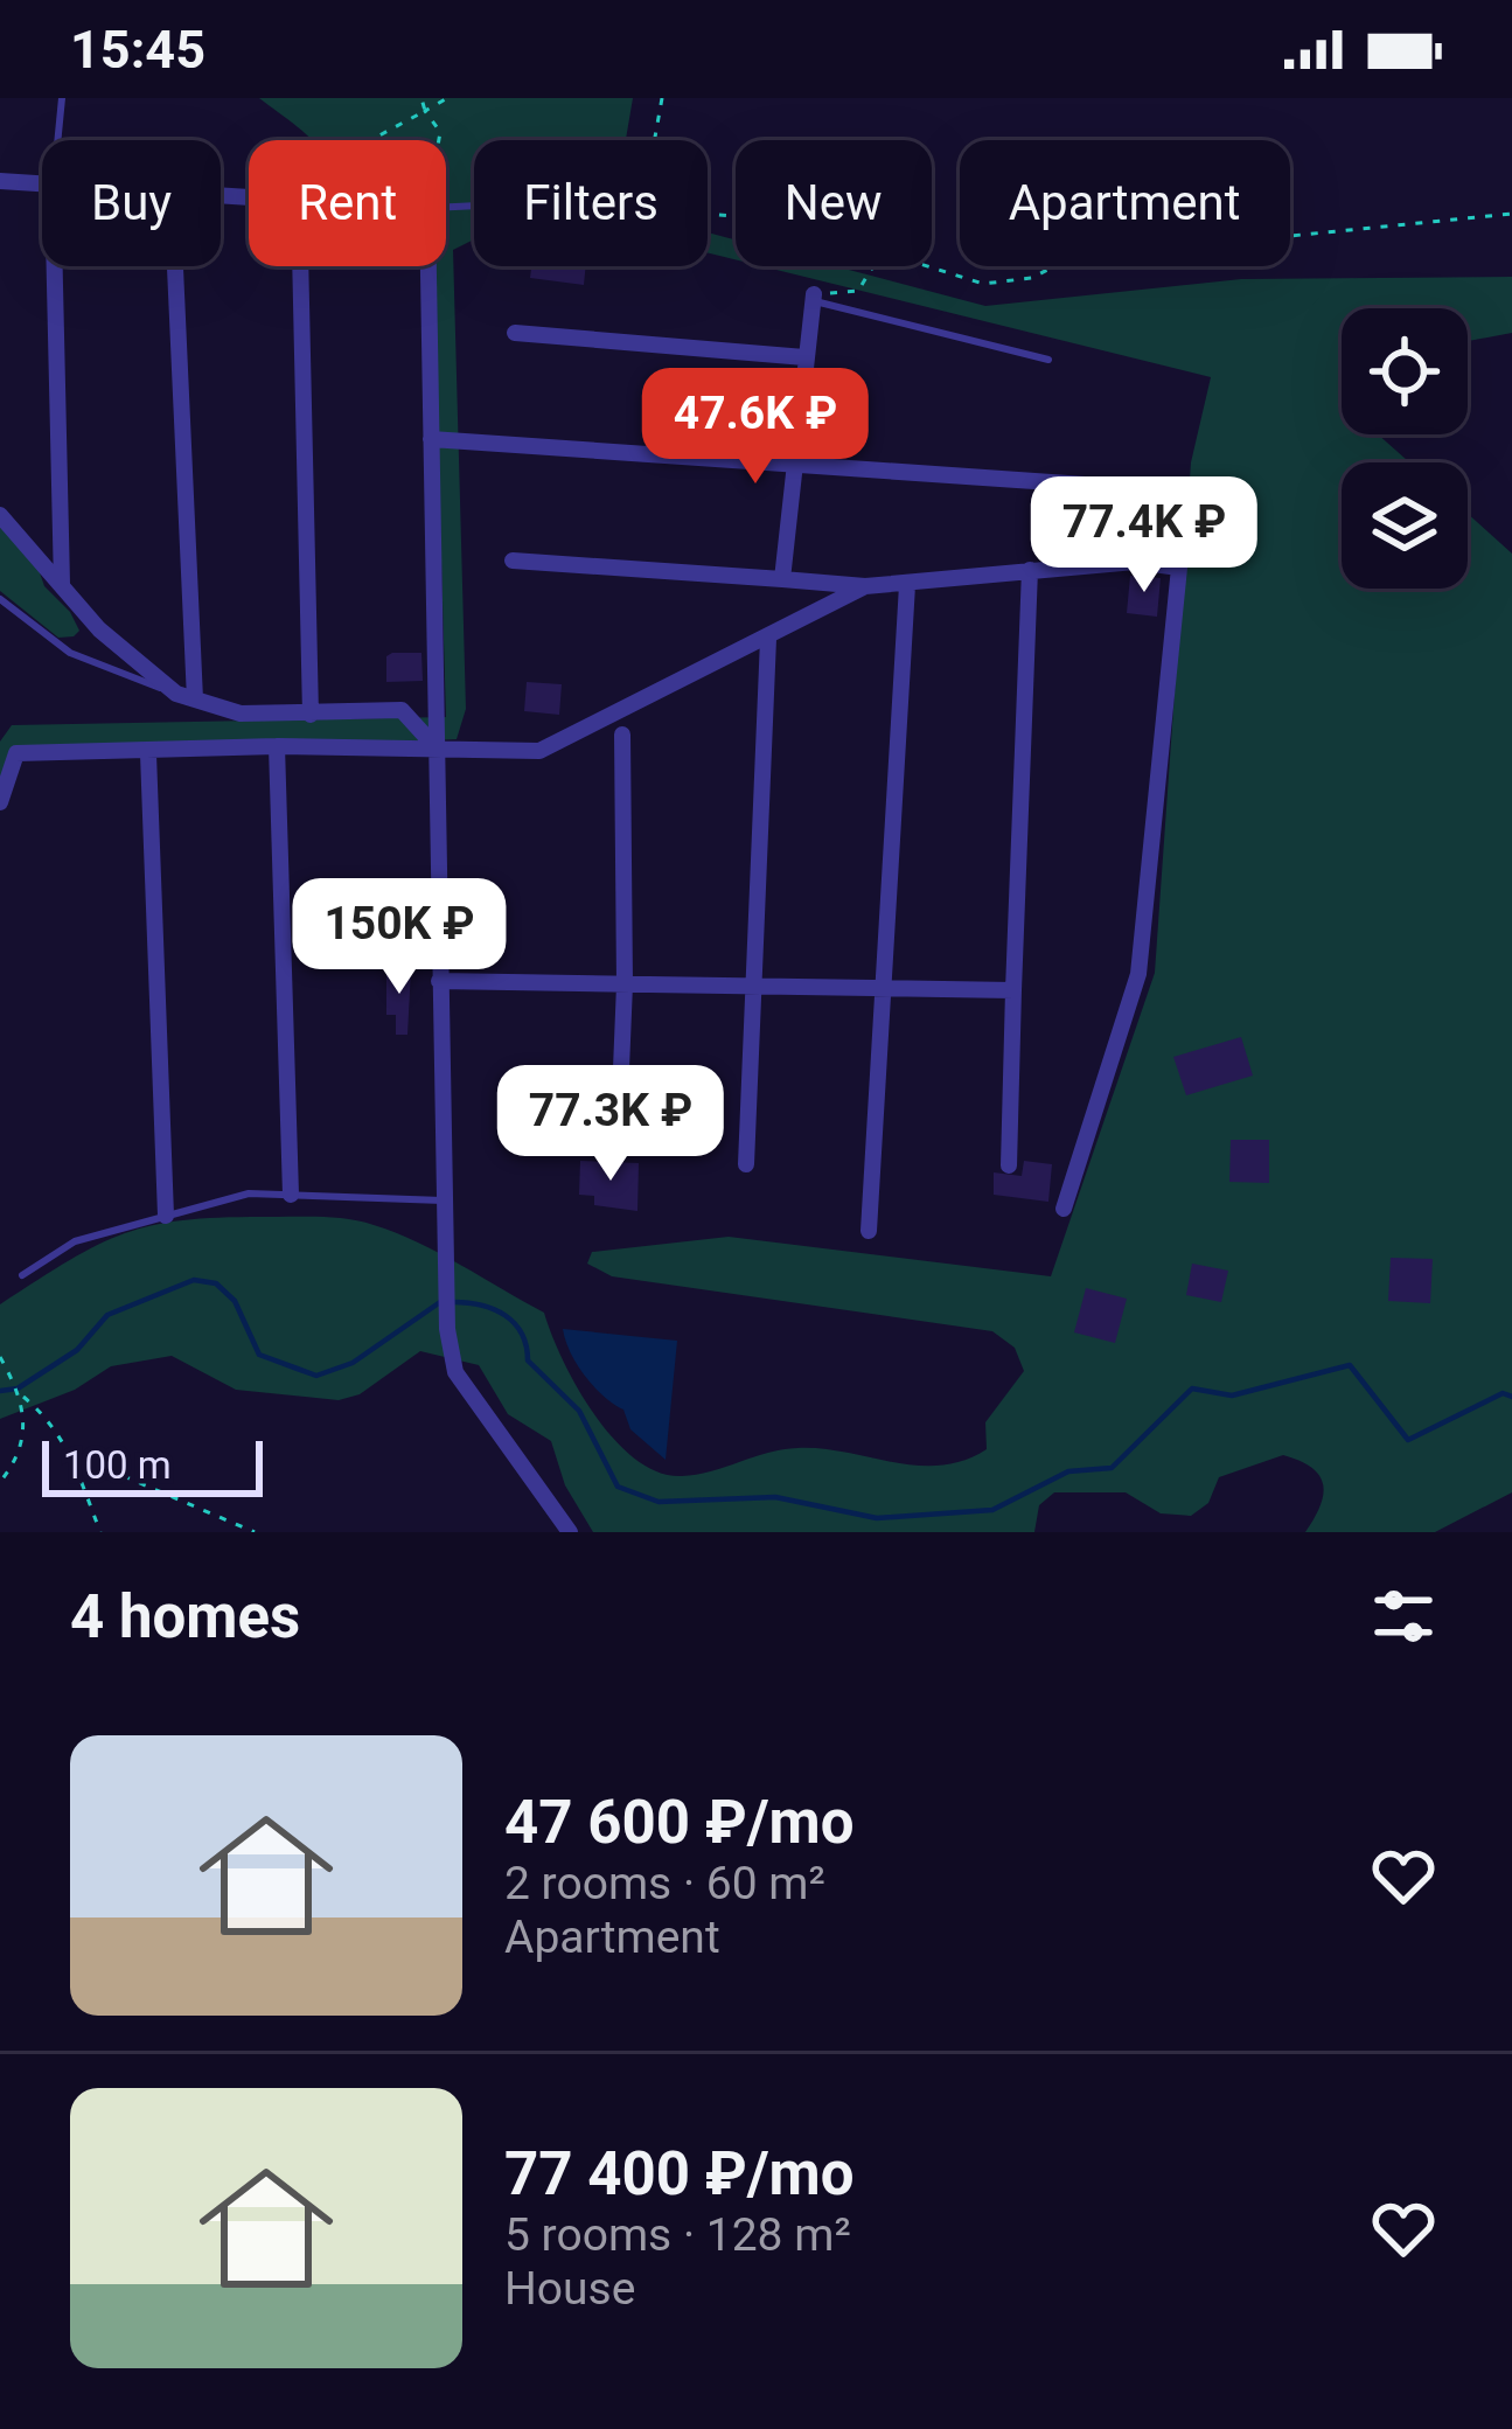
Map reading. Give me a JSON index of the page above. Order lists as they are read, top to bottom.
{
  "scale_bar": "100 m",
  "page": {
    "status": "15:45",
    "chip": [
      "Buy",
      "Rent",
      "Filters",
      "New",
      "Apartment"
    ],
    "price": [
      "47.6K ₽",
      "77.4K ₽",
      "150K ₽",
      "77.3K ₽"
    ],
    "scale": "100 m",
    "heading": "4 homes",
    "list": [
      {
        "name": "47 600 ₽/mo",
        "note": "2 rooms · 60 m² · Apartment"
      },
      {
        "name": "77 400 ₽/mo",
        "note": "5 rooms · 128 m² · House"
      }
    ]
  }
}
